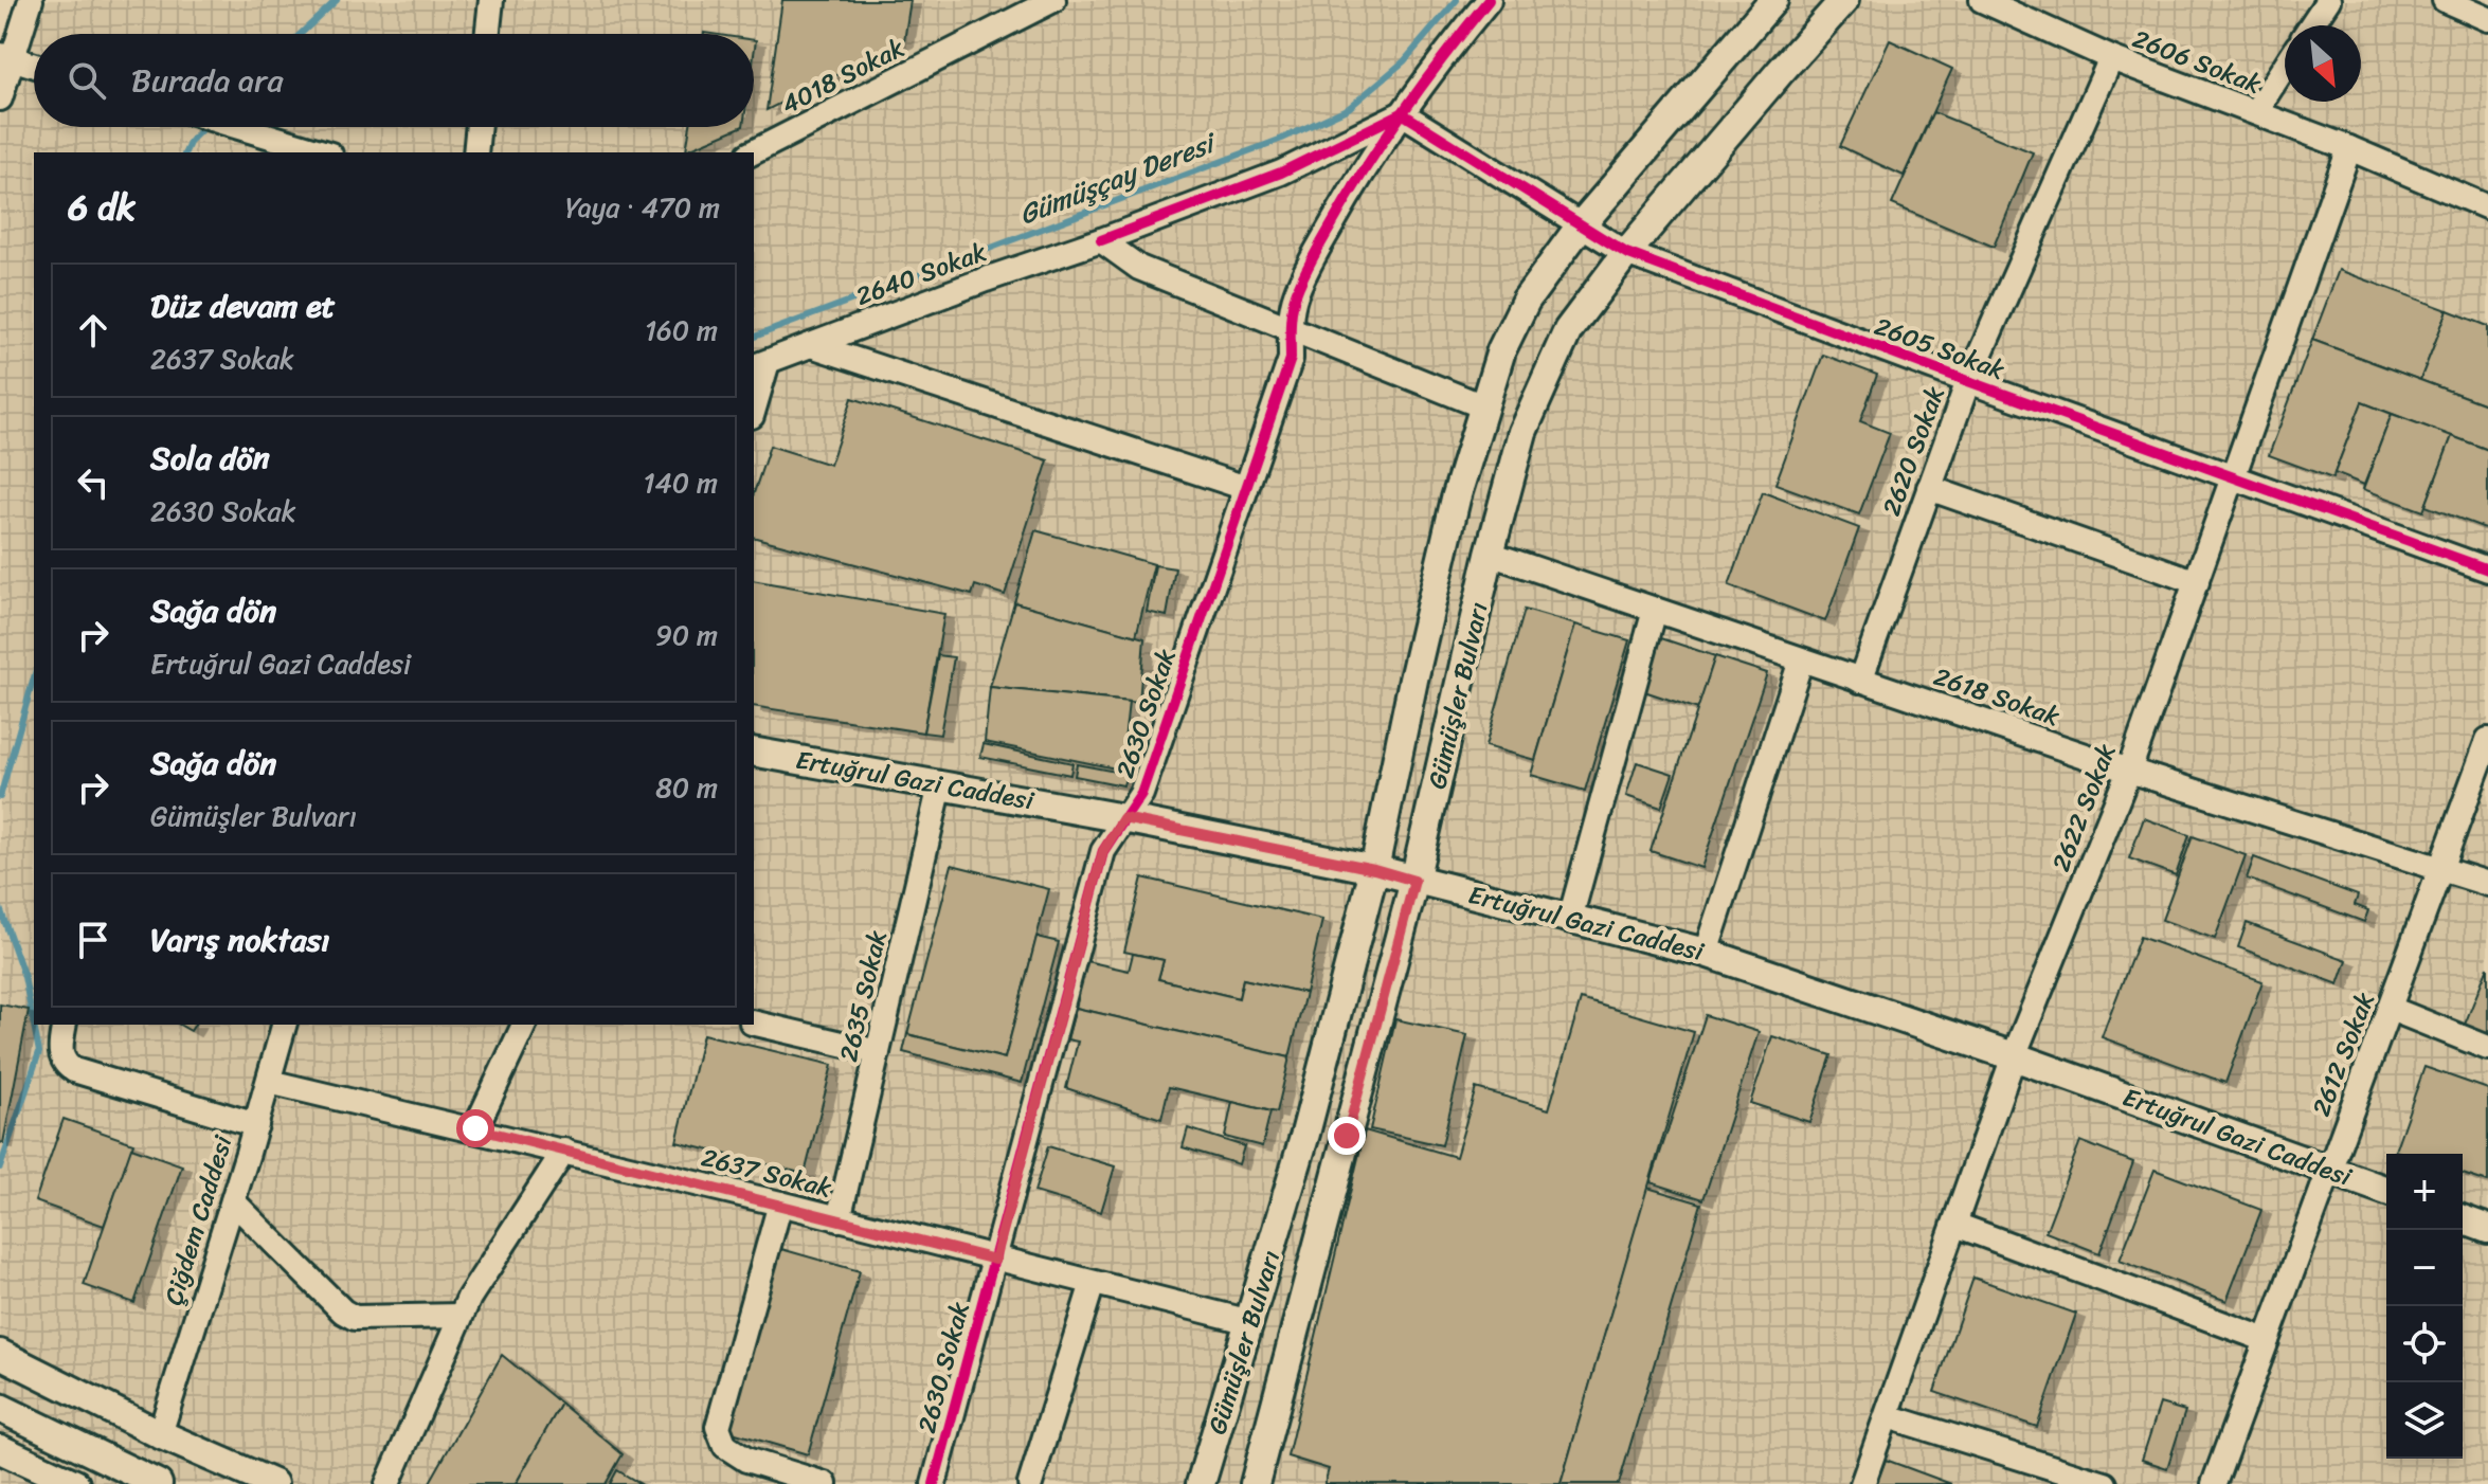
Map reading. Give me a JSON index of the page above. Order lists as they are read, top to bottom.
{
  "streets": {
    "main road": ["Gümüşler Bulvarı", "Ertuğrul Gazi Caddesi"],
    "street": [
      "2606 Sokak",
      "4018 Sokak",
      "2640 Sokak",
      "2605 Sokak",
      "2620 Sokak",
      "2618 Sokak",
      "2630 Sokak",
      "2622 Sokak",
      "2635 Sokak",
      "2612 Sokak",
      "2637 Sokak",
      "Çiğdem Caddesi"
    ]
  },
  "crossings": [
    ["2606 Sokak", "2620 Sokak"],
    ["2606 Sokak", "2622 Sokak"],
    ["2640 Sokak", "2605 Sokak"],
    ["2640 Sokak", "2630 Sokak"],
    ["2605 Sokak", "2620 Sokak"],
    ["2605 Sokak", "Gümüşler Bulvarı"],
    ["2605 Sokak", "2630 Sokak"],
    ["2605 Sokak", "2622 Sokak"],
    ["2620 Sokak", "2618 Sokak"],
    ["Gümüşler Bulvarı", "2618 Sokak"],
    ["Gümüşler Bulvarı", "Ertuğrul Gazi Caddesi"],
    ["Gümüşler Bulvarı", "2637 Sokak"],
    ["2618 Sokak", "2622 Sokak"],
    ["2618 Sokak", "2612 Sokak"],
    ["2630 Sokak", "Ertuğrul Gazi Caddesi"],
    ["2630 Sokak", "2637 Sokak"],
    ["Ertuğrul Gazi Caddesi", "2622 Sokak"],
    ["Ertuğrul Gazi Caddesi", "2635 Sokak"],
    ["Ertuğrul Gazi Caddesi", "2612 Sokak"],
    ["2635 Sokak", "2637 Sokak"],
    ["2637 Sokak", "Çiğdem Caddesi"]
  ],
  "water": ["Gümüşçay Deresi"],
  "north": "bottom right",
  "page": {
    "search": "Burada ara",
    "heading": ["6 dk", "Yaya · 470 m"],
    "list": [
      ["Düz devam et", "2637 Sokak", "160 m"],
      ["Sola dön", "2630 Sokak", "140 m"],
      ["Sağa dön", "Ertuğrul Gazi Caddesi", "90 m"],
      ["Sağa dön", "Gümüşler Bulvarı", "80 m"],
      "Varış noktası"
    ],
    "map_buttons": ["+", "−"]
  }
}
